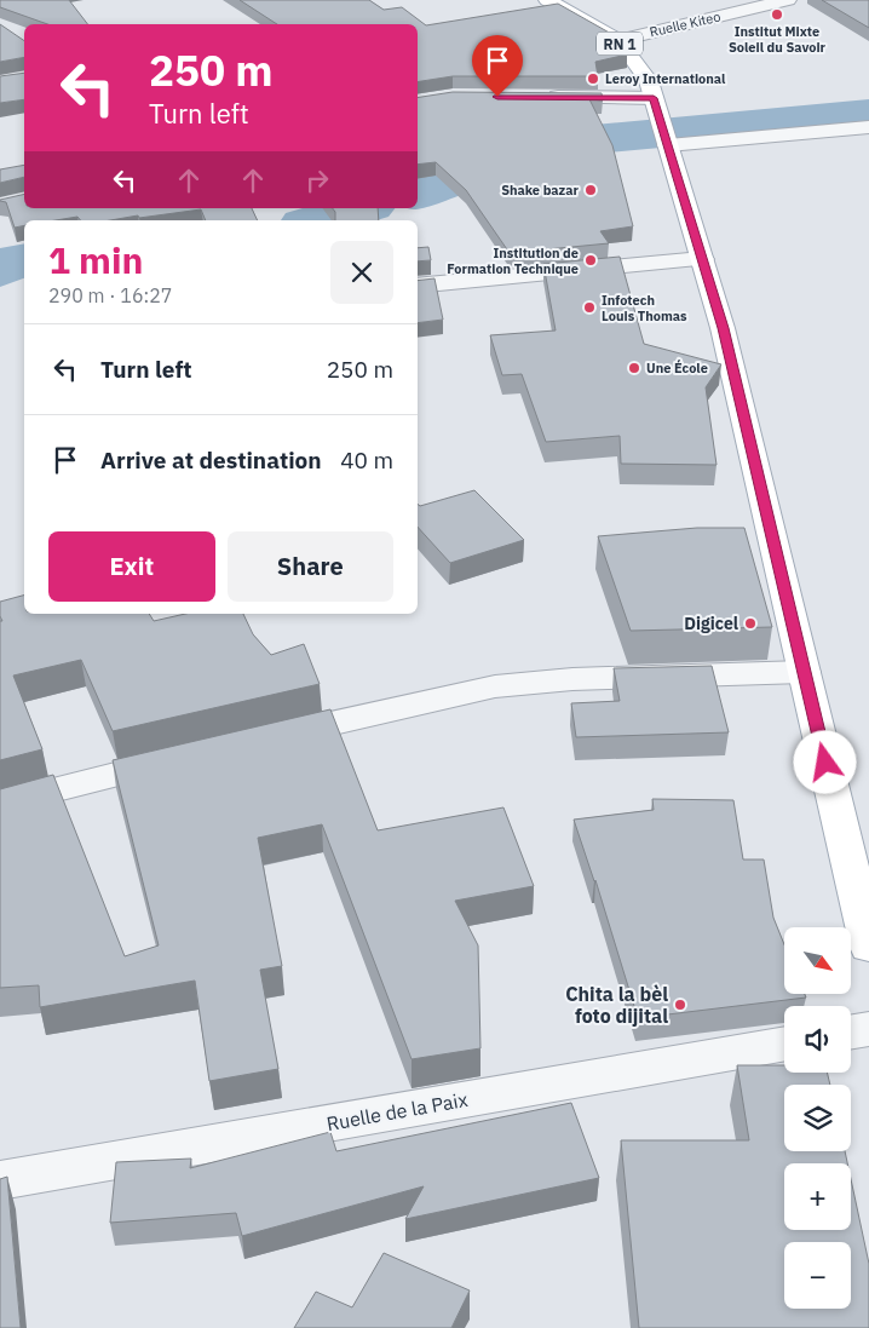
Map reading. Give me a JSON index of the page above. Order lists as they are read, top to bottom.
{
  "streets": {
    "main road": ["RN 1"],
    "street": ["Ruelle Kiteo", "Ruelle de la Paix"]
  },
  "crossings": [
    ["Ruelle Kiteo", "RN 1"]
  ],
  "places": [
    "Institut Mixte Soleil du Savoir",
    "Leroy International",
    "Shake bazar",
    "Institution de Formation Technique",
    "Infotech Louis Thomas",
    "Une École",
    "Digicel",
    "Chita la bèl foto dijital"
  ],
  "north": "bottom right",
  "page": {
    "turn": ["250 m", "Turn left"],
    "heading": ["1 min", "290 m · 16:27"],
    "list": [
      {
        "name": "Turn left",
        "value": "250 m"
      },
      {
        "name": "Arrive at destination",
        "value": "40 m"
      }
    ],
    "buttons": ["Exit", "Share"],
    "map_buttons": ["+", "−"]
  }
}
